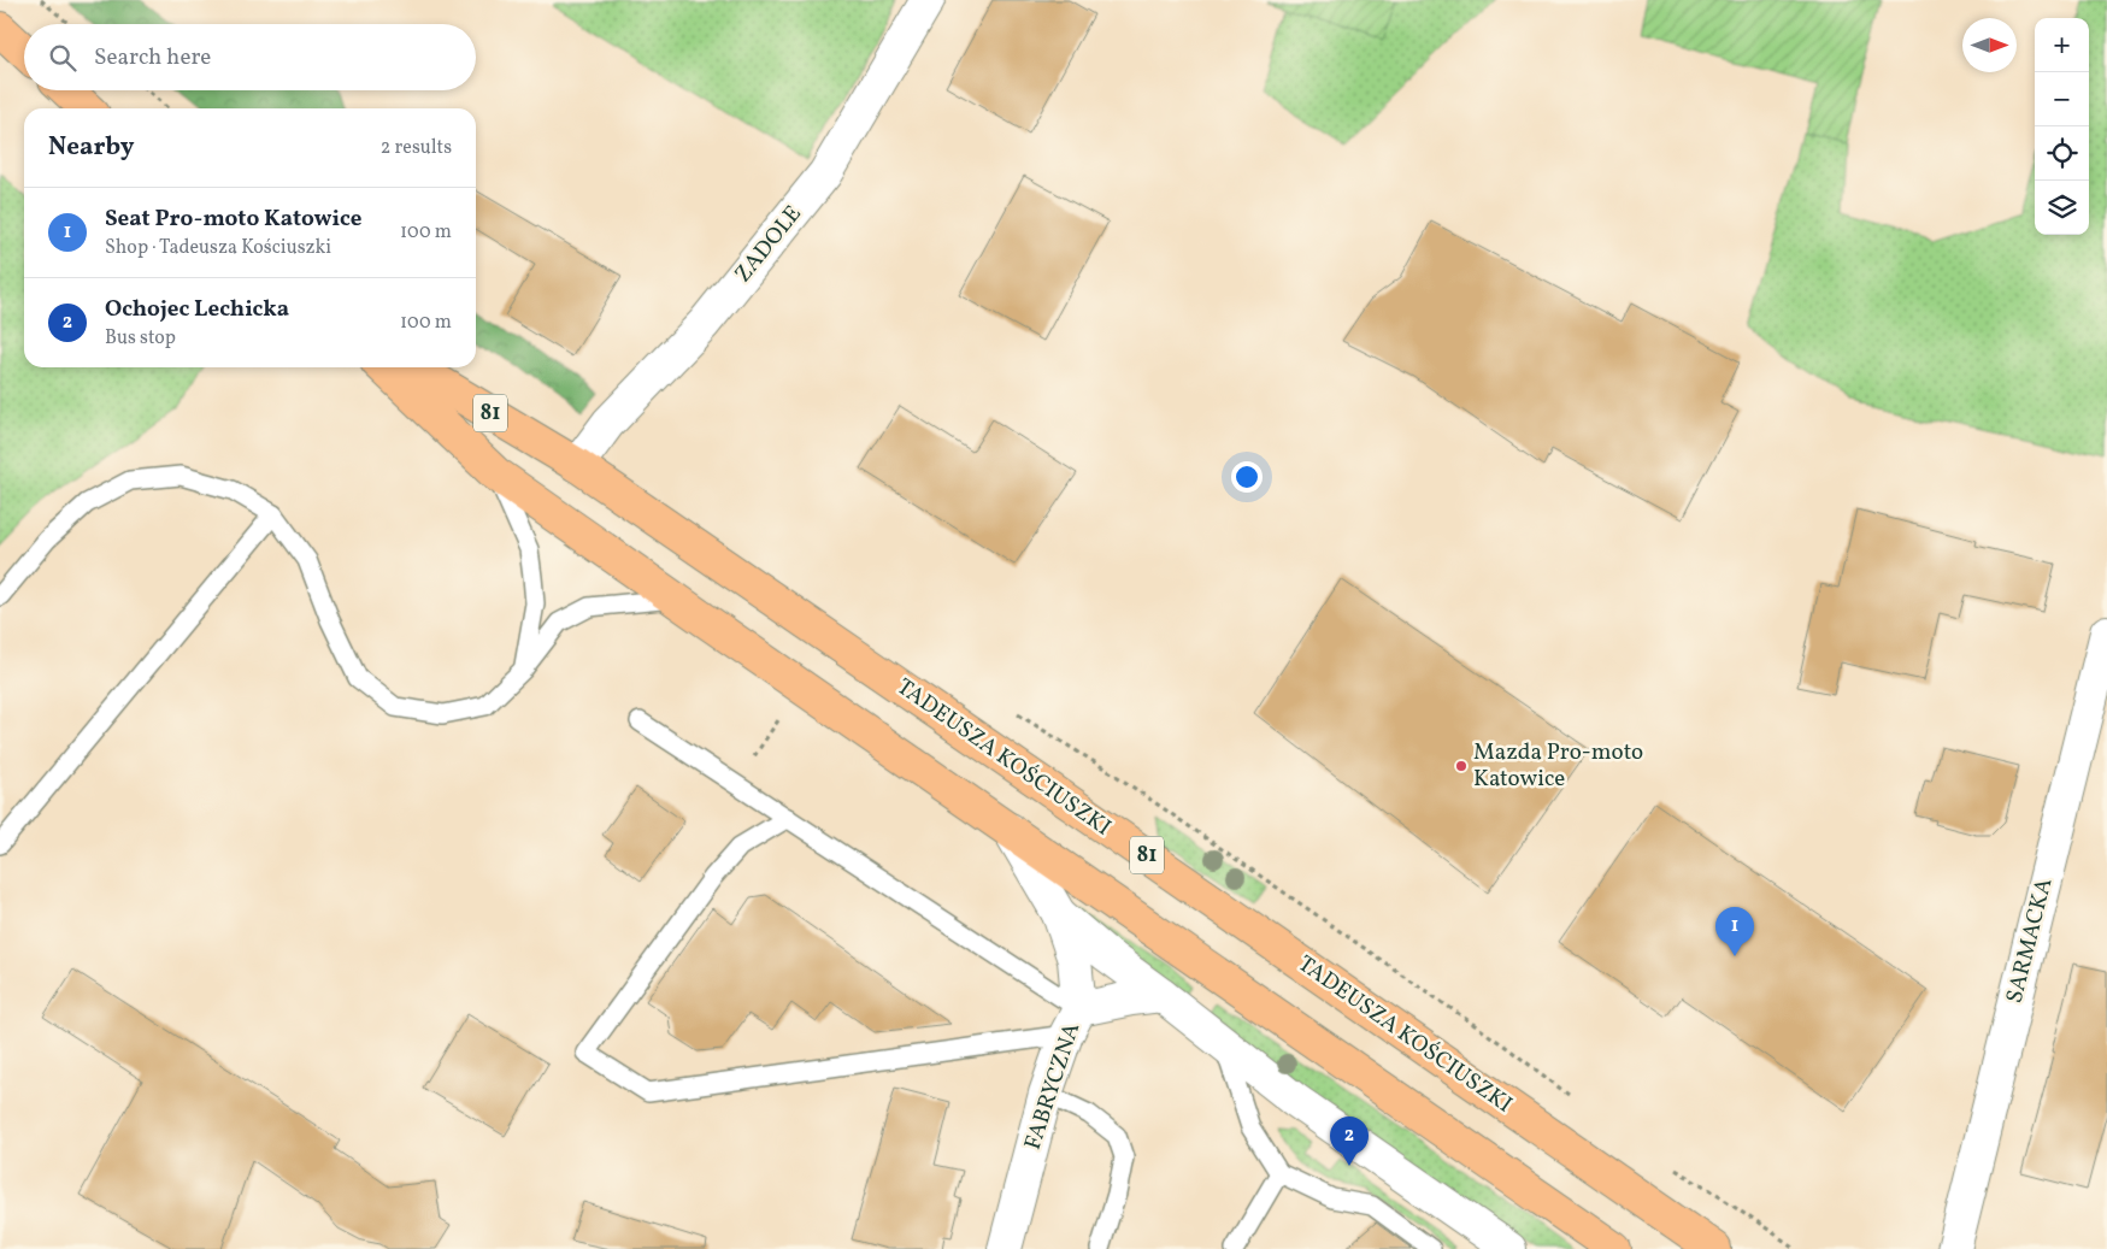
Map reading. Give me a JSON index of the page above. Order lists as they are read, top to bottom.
{
  "streets": {
    "main road": ["81", "TADEUSZA KOŚCIUSZKI"],
    "street": ["ZADOLE", "SARMACKA", "FABRYCZNA"]
  },
  "crossings": [
    ["ZADOLE", "TADEUSZA KOŚCIUSZKI"],
    ["81", "FABRYCZNA"]
  ],
  "places": ["Mazda Pro-moto Katowice"],
  "north": "right",
  "page": {
    "map_buttons": ["+", "−"],
    "search": "Search here",
    "heading": ["Nearby", "2 results"],
    "list": [
      {
        "mark": "1",
        "name": "Seat Pro-moto Katowice",
        "note": "Shop · Tadeusza Kościuszki",
        "value": "100 m"
      },
      {
        "mark": "2",
        "name": "Ochojec Lechicka",
        "note": "Bus stop",
        "value": "100 m"
      }
    ],
    "pins": ["1", "2"]
  }
}
